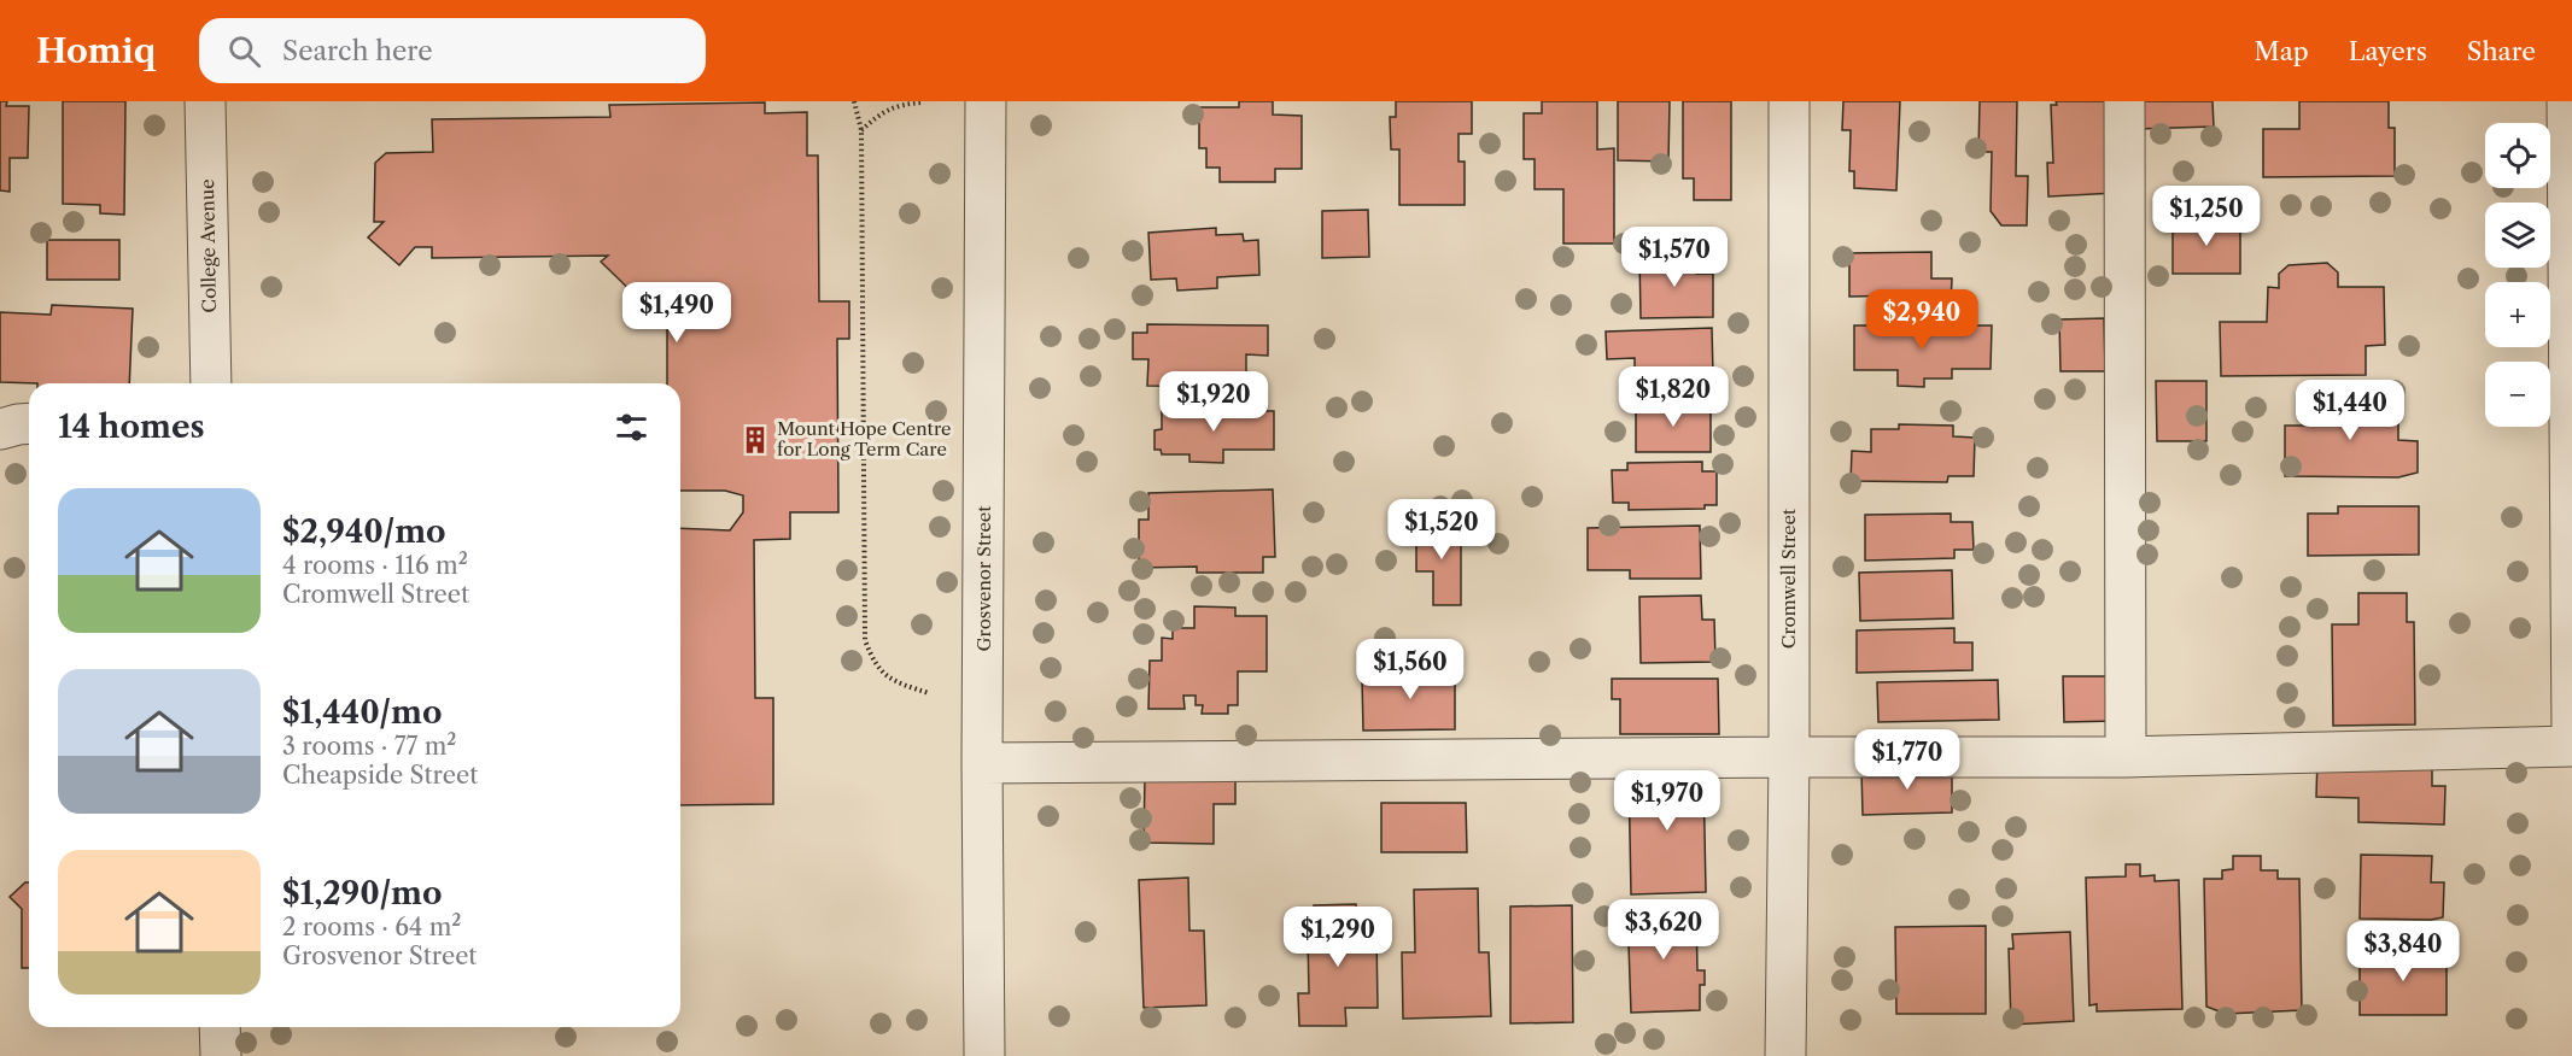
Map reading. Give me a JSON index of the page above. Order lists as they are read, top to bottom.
{
  "streets": {
    "street": ["College Avenue", "Grosvenor Street", "Cromwell Street"]
  },
  "places": {
    "building": ["Mount Hope Centre for Long Term Care"]
  },
  "page": {
    "header": "Homiq",
    "search": "Search here",
    "nav": ["Map", "Layers", "Share"],
    "map_buttons": ["+", "−"],
    "price": [
      "$1,250",
      "$1,570",
      "$1,490",
      "$2,940",
      "$1,820",
      "$1,920",
      "$1,440",
      "$1,520",
      "$1,560",
      "$1,770",
      "$1,970",
      "$3,620",
      "$1,290",
      "$3,840"
    ],
    "heading": "14 homes",
    "list": [
      {
        "name": "$2,940/mo",
        "note": "4 rooms · 116 m² · Cromwell Street"
      },
      {
        "name": "$1,440/mo",
        "note": "3 rooms · 77 m² · Cheapside Street"
      },
      {
        "name": "$1,290/mo",
        "note": "2 rooms · 64 m² · Grosvenor Street"
      }
    ]
  }
}
